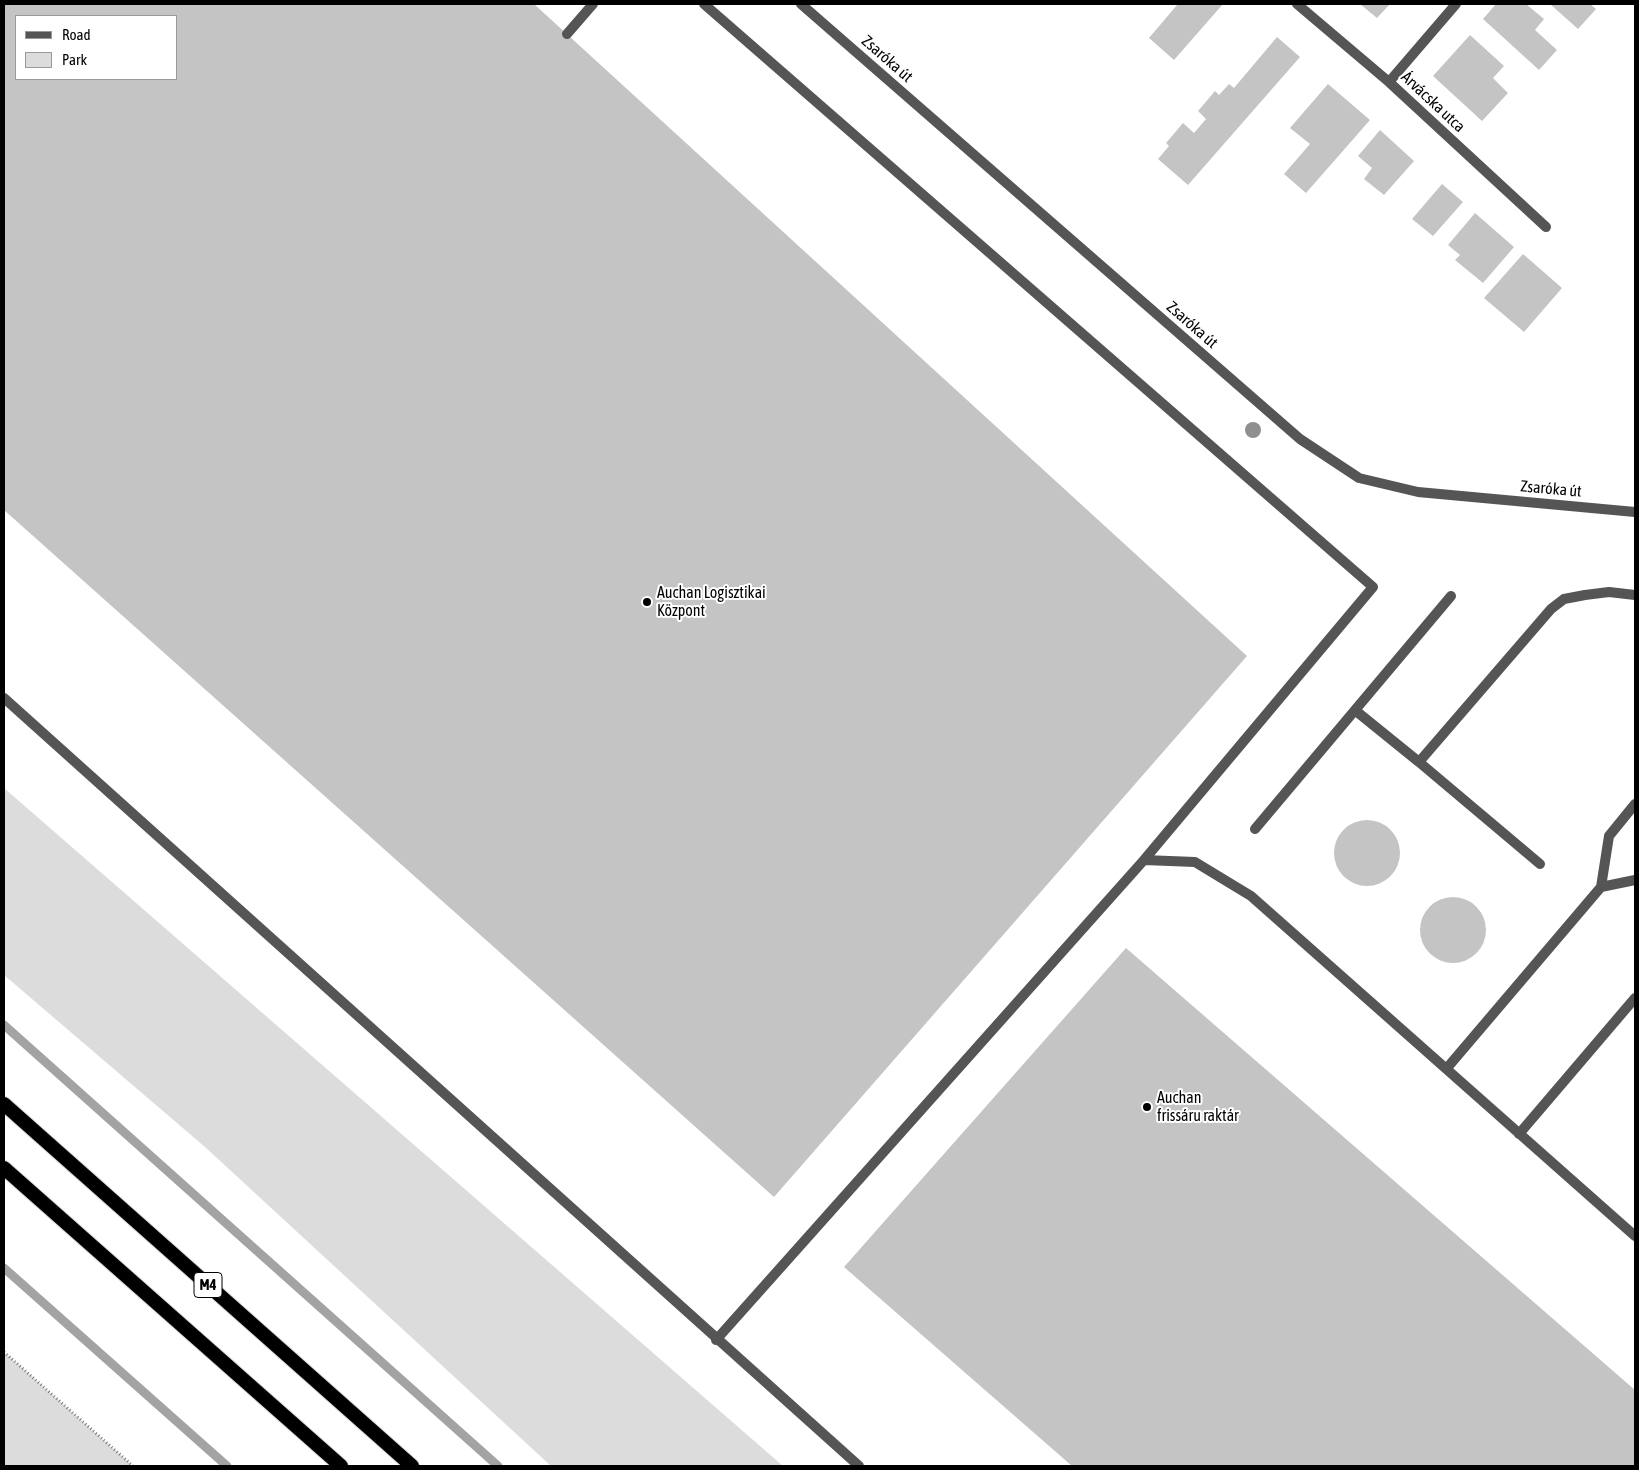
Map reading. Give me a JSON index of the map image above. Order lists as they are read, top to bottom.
{
  "streets": {
    "highway": ["M4"],
    "street": ["Zsaróka út", "Árvácska utca"]
  },
  "places": ["Auchan Logisztikai Központ", "Auchan frissáru raktár"],
  "legend": ["Road", "Park"]
}
